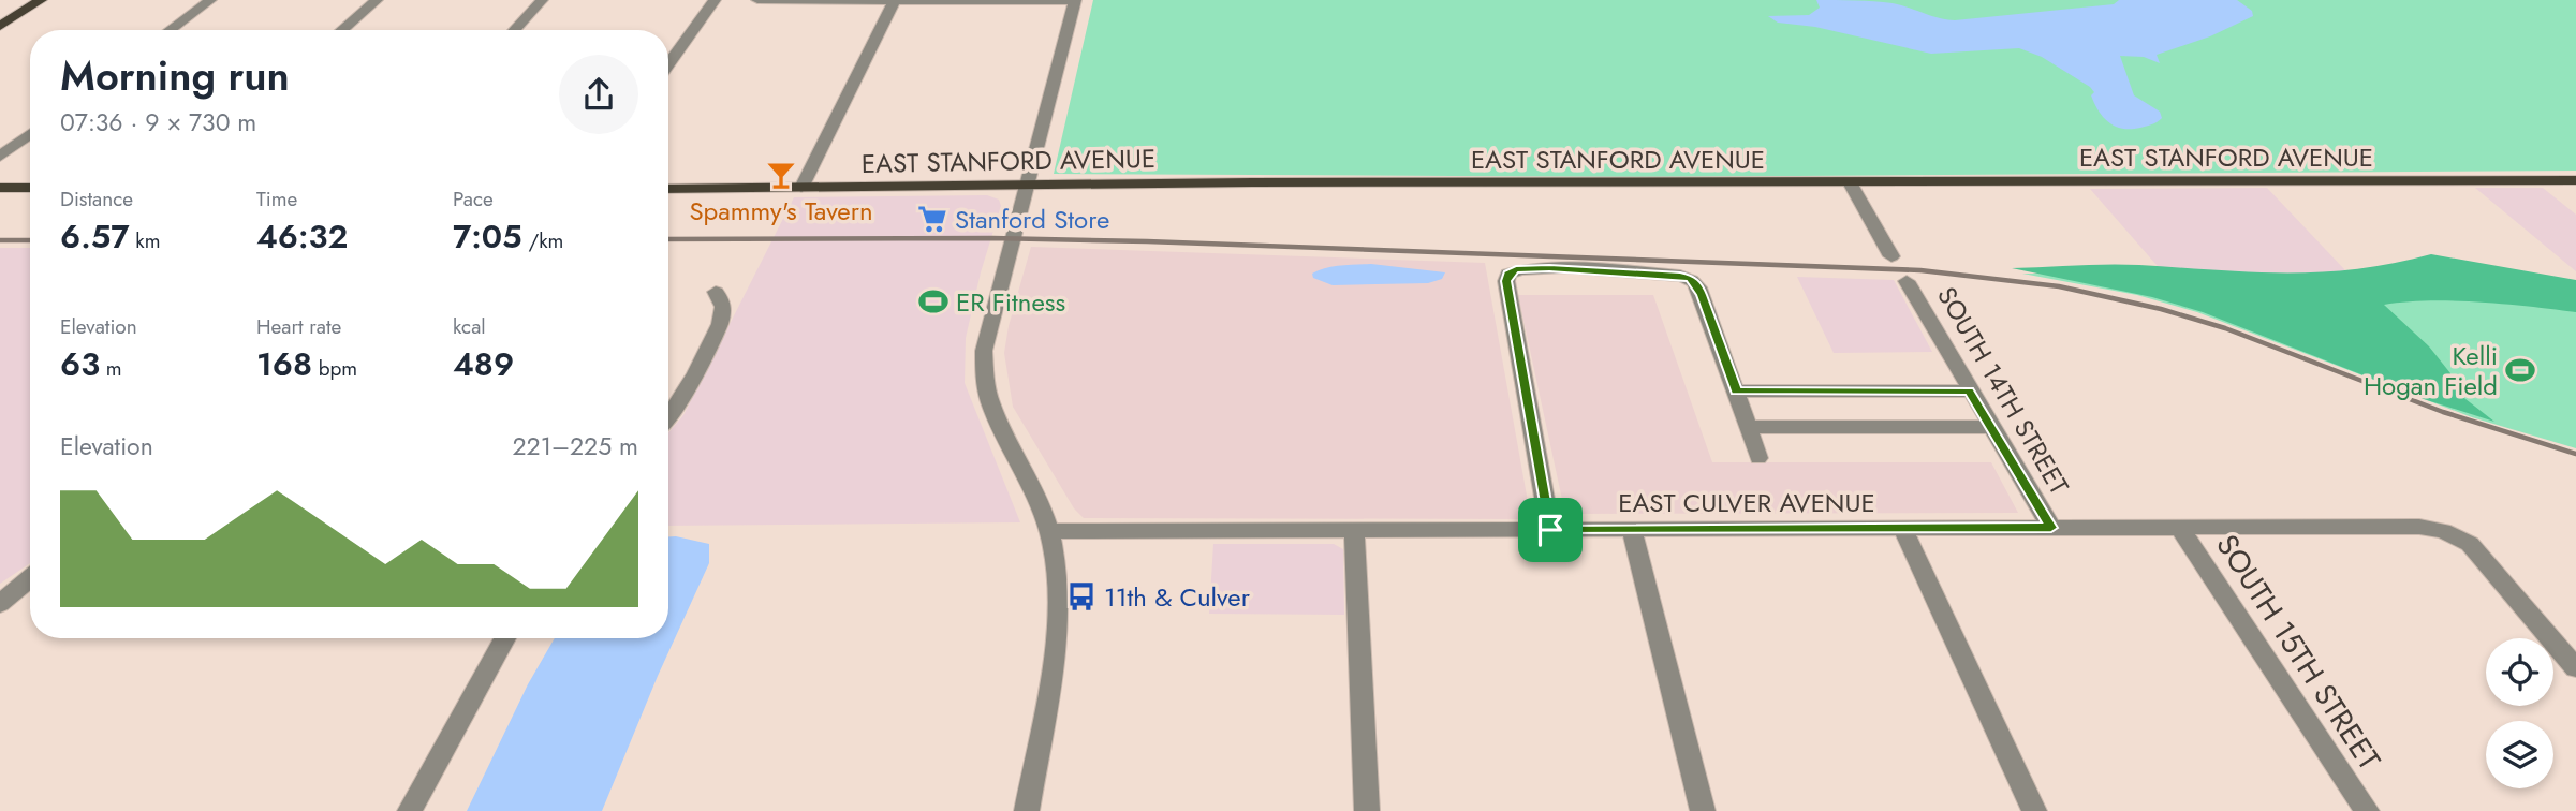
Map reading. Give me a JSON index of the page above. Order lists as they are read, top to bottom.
{
  "streets": {
    "main road": ["EAST STANFORD AVENUE"],
    "street": ["SOUTH 14TH STREET", "EAST CULVER AVENUE", "SOUTH 15TH STREET"]
  },
  "crossings": [
    ["SOUTH 14TH STREET", "EAST CULVER AVENUE"],
    ["EAST CULVER AVENUE", "SOUTH 15TH STREET"]
  ],
  "places": {
    "bar": ["Spammy's Tavern"],
    "supermarket": ["Stanford Store"],
    "sports": ["ER Fitness", "Kelli Hogan Field"],
    "bus stop": ["11th & Culver"]
  },
  "page": {
    "heading": ["Morning run", "07:36 · 9 × 730 m"],
    "stats": [
      ["Distance", "6.57 km"],
      ["Time", "46:32"],
      ["Pace", "7:05 /km"],
      ["Elevation", "63 m"],
      ["Heart rate", "168 bpm"],
      ["kcal", "489"]
    ],
    "chart": ["Elevation", "221–225 m"]
  }
}
